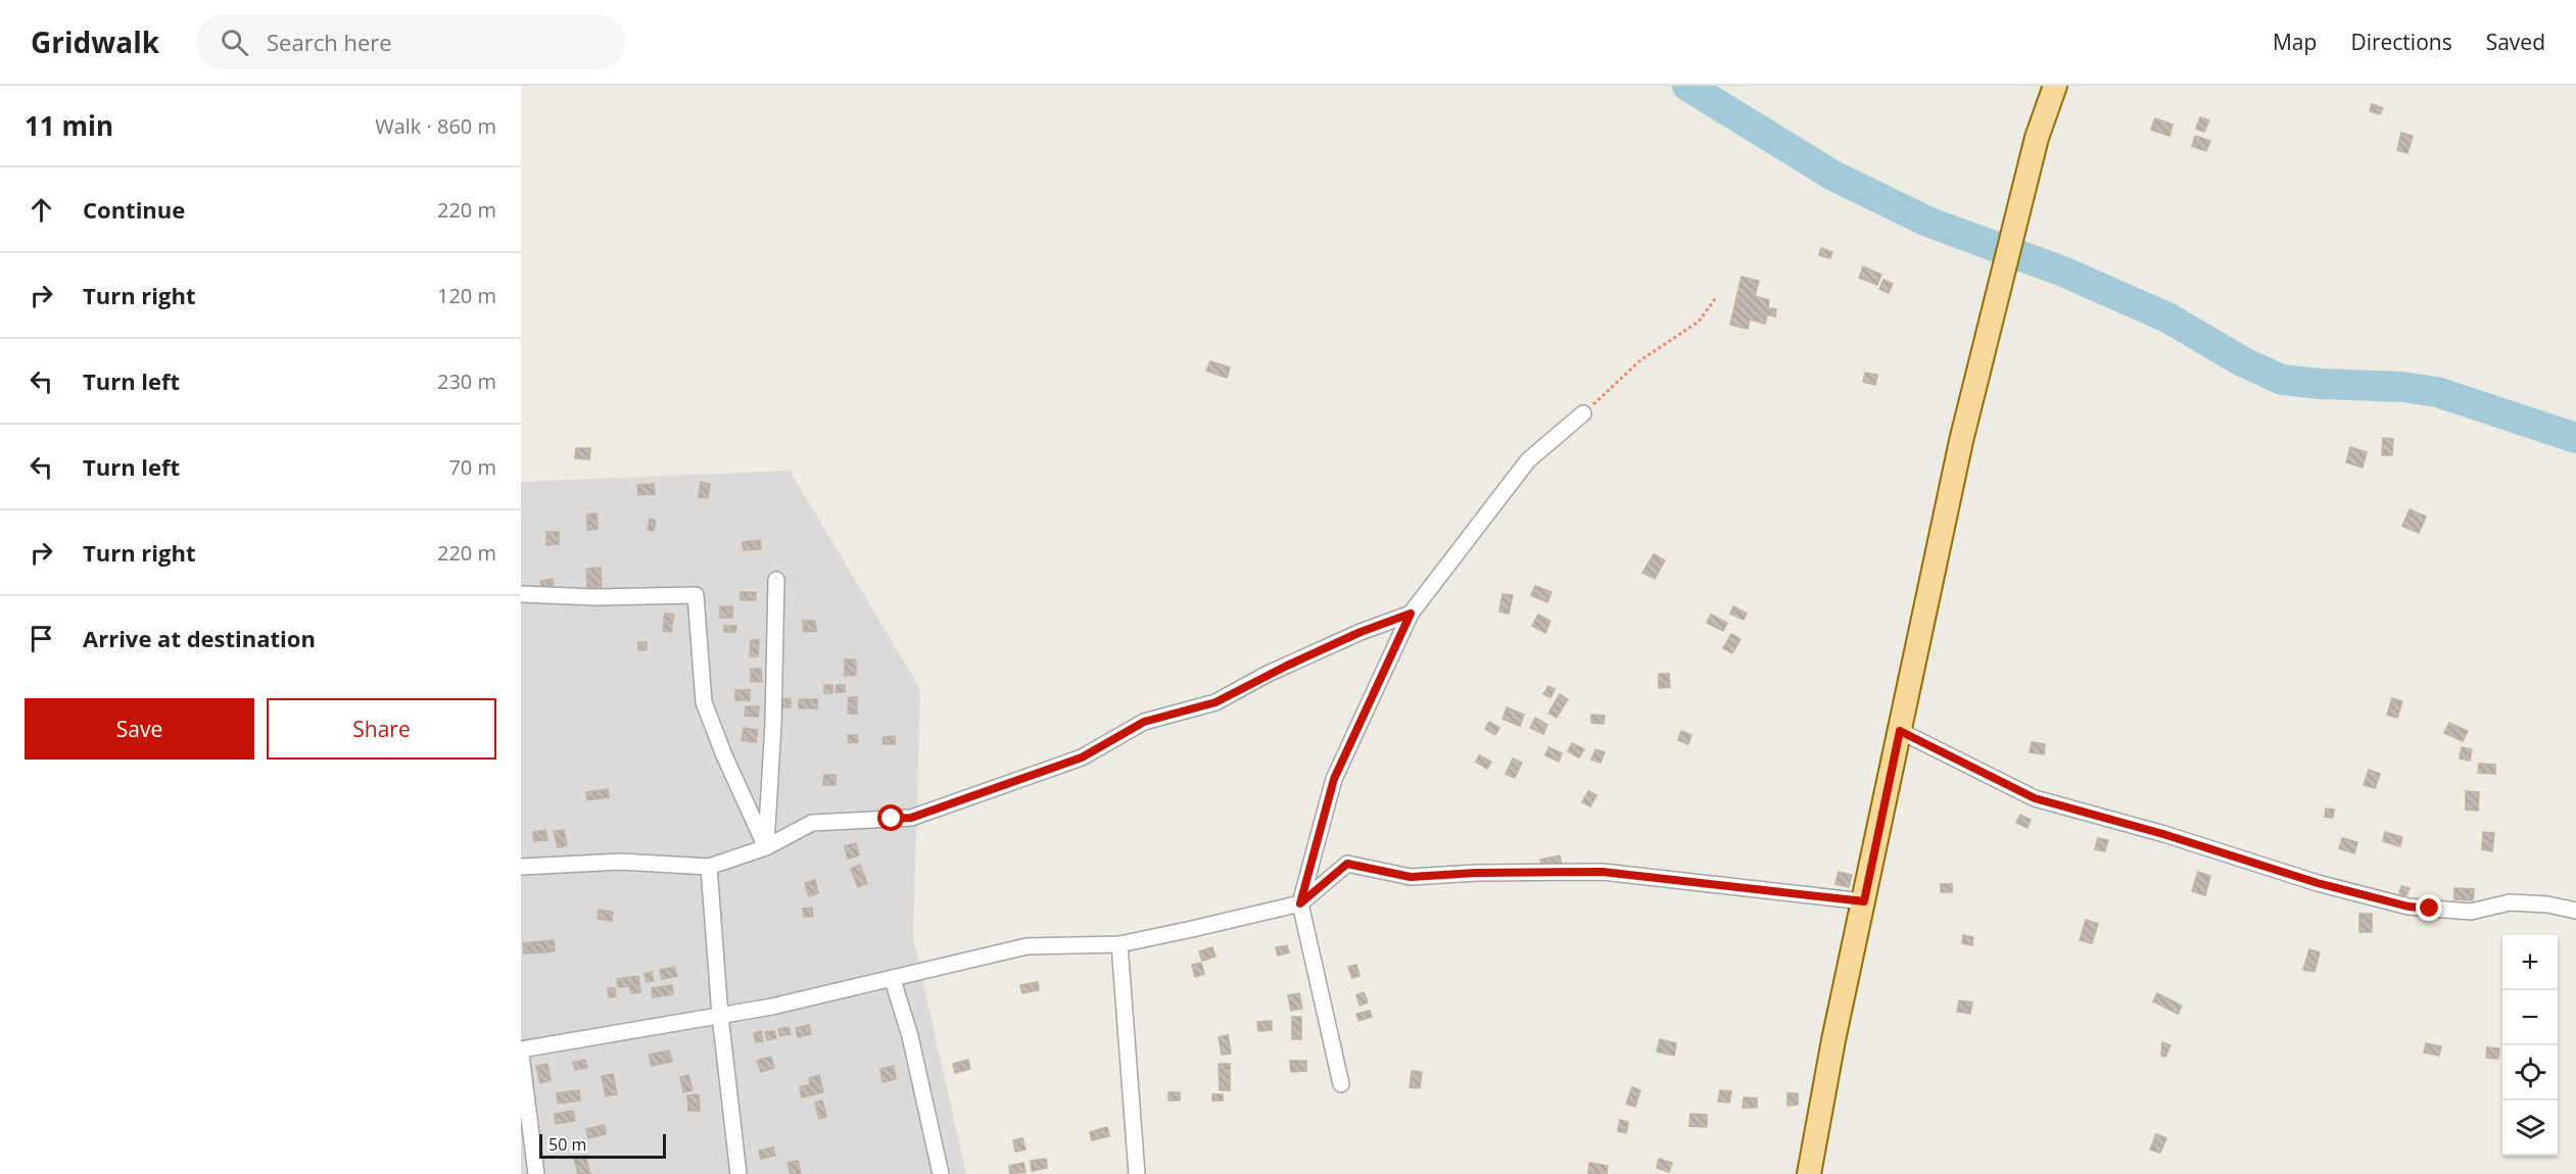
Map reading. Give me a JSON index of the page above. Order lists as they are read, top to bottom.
{
  "scale_bar": "50 m",
  "page": {
    "header": "Gridwalk",
    "search": "Search here",
    "nav": ["Map", "Directions", "Saved"],
    "heading": ["11 min", "Walk · 860 m"],
    "list": [
      ["Continue", "220 m"],
      ["Turn right", "120 m"],
      ["Turn left", "230 m"],
      ["Turn left", "70 m"],
      ["Turn right", "220 m"],
      "Arrive at destination"
    ],
    "buttons": ["Save", "Share"],
    "map_buttons": ["+", "−"],
    "scale": "50 m"
  }
}
